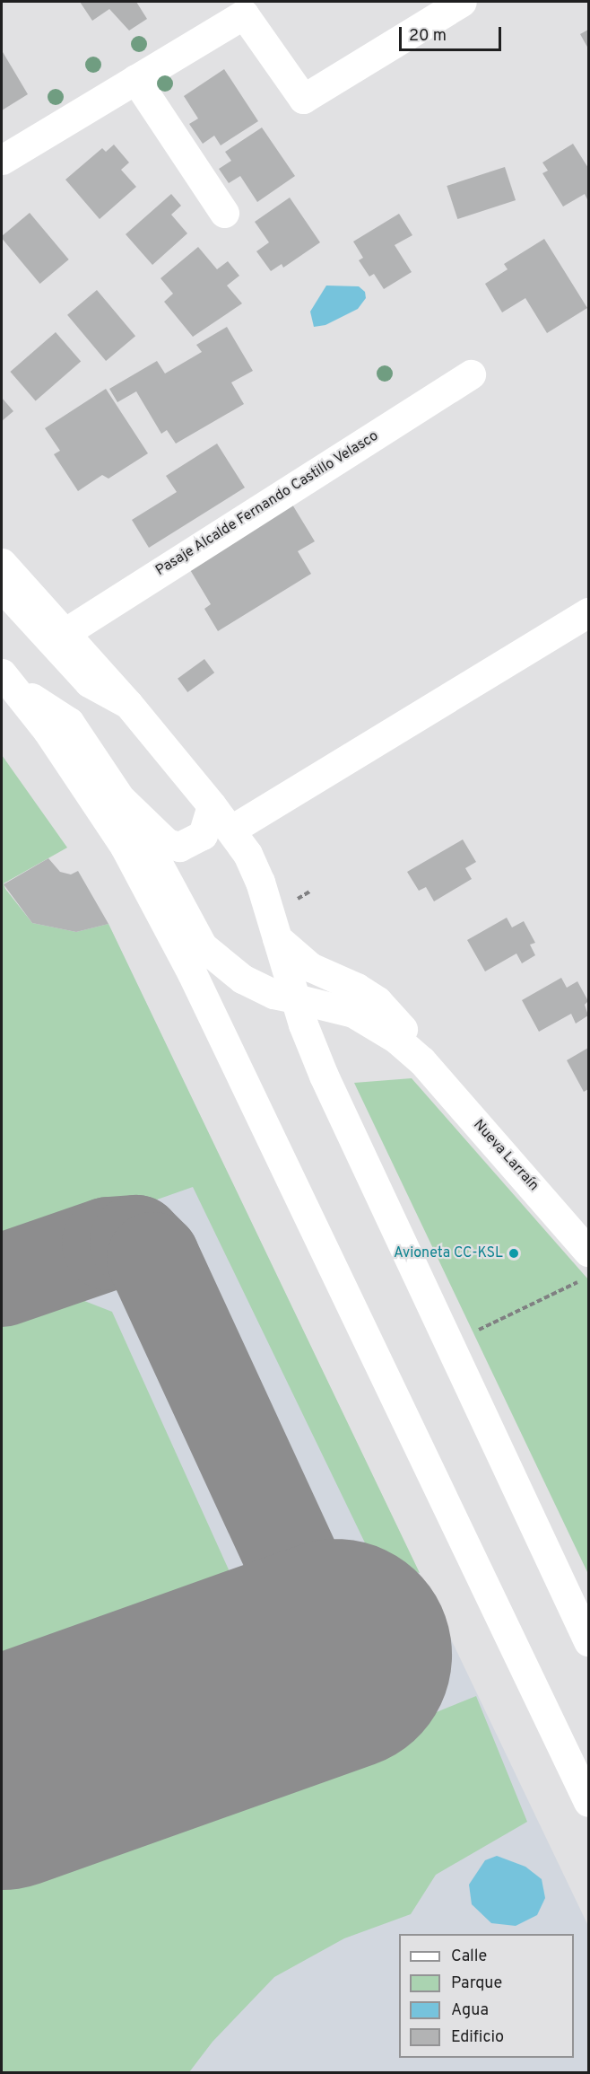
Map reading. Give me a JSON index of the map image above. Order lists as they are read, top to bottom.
{
  "streets": {
    "main road": ["Pasaje Alcalde Fernando Castillo Velasco", "Nueva Larraín"]
  },
  "places": ["Avioneta CC-KSL"],
  "legend": [
    "Calle",
    "Parque",
    "Agua",
    "Edificio"
  ],
  "scale_bar": "20 m"
}
